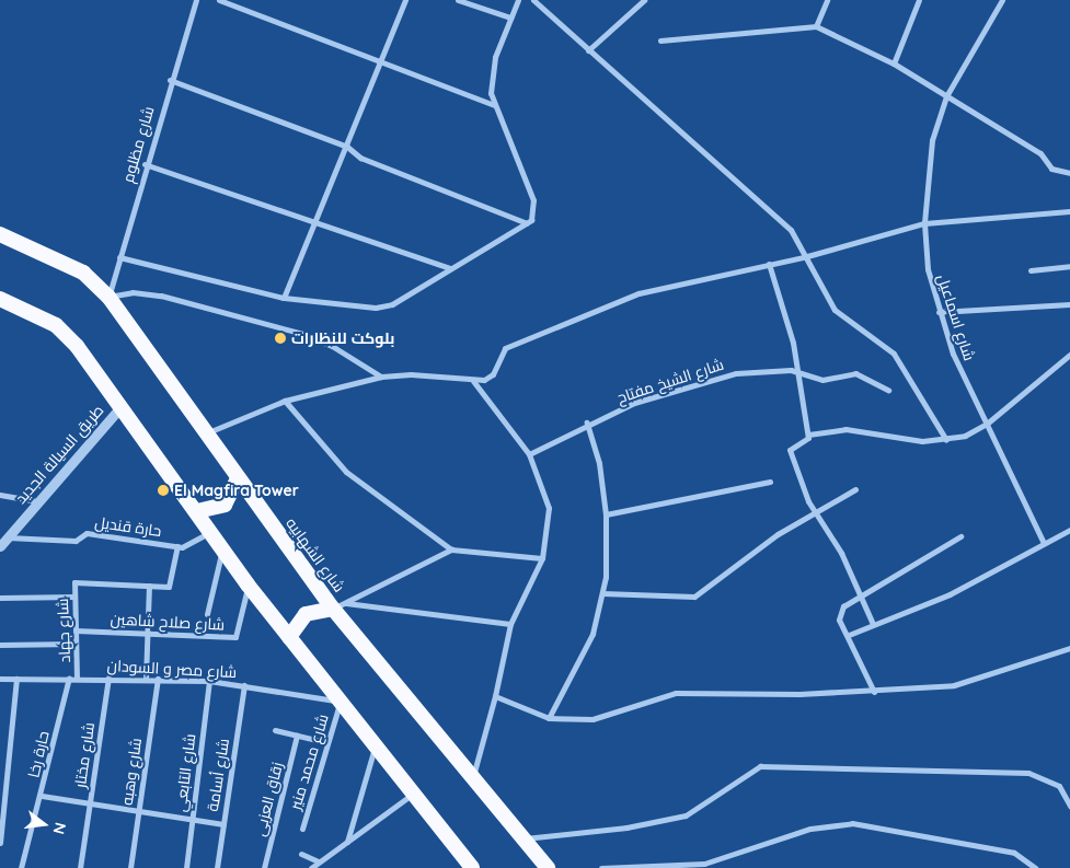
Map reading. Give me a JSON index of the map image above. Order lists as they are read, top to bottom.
{
  "streets": {
    "highway": ["شارع الشهابيه"],
    "street": [
      "شارع مظلوم",
      "شارع اسماعيل",
      "شارع الشيخ مفتاح",
      "طريق السيالة الجديد",
      "حارة قنديل",
      "شارع صلاح شاهين",
      "شارع جهاد",
      "شارع مصر و السودان",
      "حارة رخا",
      "شارع مختار",
      "شارع محمد منير",
      "شارع وهبه",
      "شارع التابعي",
      "شارع أسامة",
      "زقاق العزبى"
    ]
  },
  "crossings": [
    ["شارع مظلوم", "شارع الشهابيه"],
    ["طريق السيالة الجديد", "حارة قنديل"],
    ["شارع صلاح شاهين", "شارع جهاد"],
    ["شارع جهاد", "شارع مصر و السودان"],
    ["شارع مصر و السودان", "حارة رخا"],
    ["شارع مصر و السودان", "شارع مختار"],
    ["شارع مصر و السودان", "شارع محمد منير"],
    ["شارع مصر و السودان", "شارع وهبه"],
    ["شارع مصر و السودان", "شارع التابعي"],
    ["شارع مصر و السودان", "شارع أسامة"]
  ],
  "places": ["بلوكت للنظارات", "El Magfira Tower"],
  "north": "right"
}
